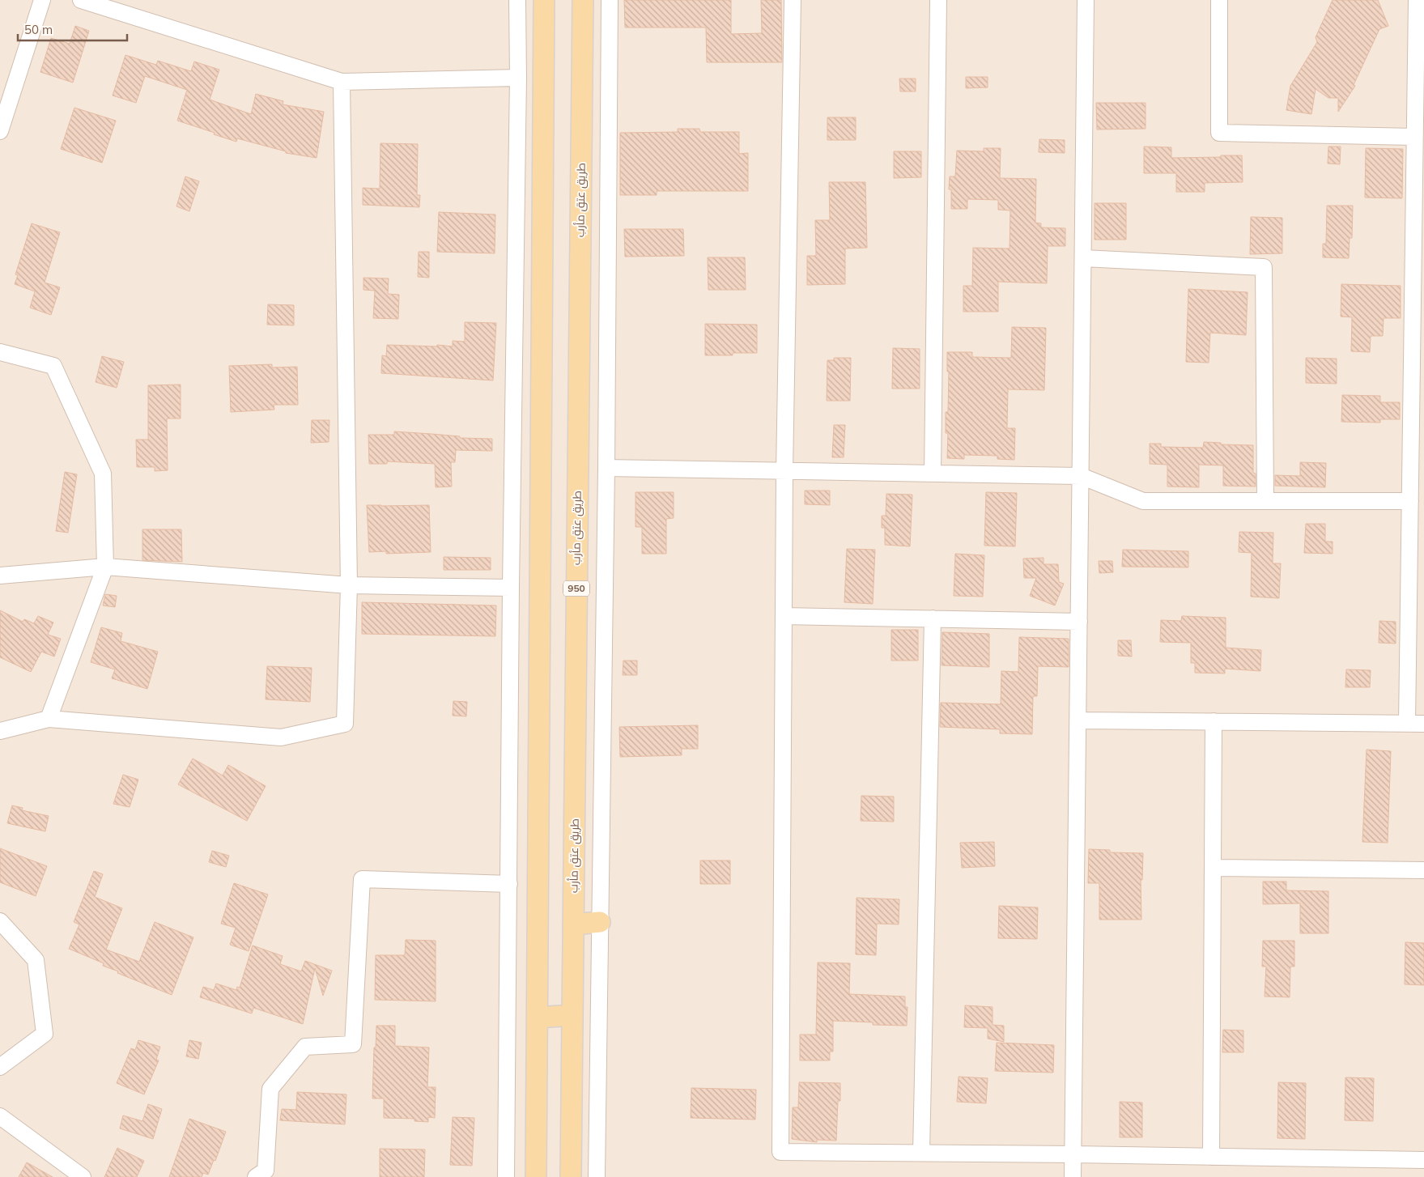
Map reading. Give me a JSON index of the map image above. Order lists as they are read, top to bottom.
{
  "streets": {
    "main road": ["طريق عتق مأرب", "950"]
  },
  "scale_bar": "50 m"
}
